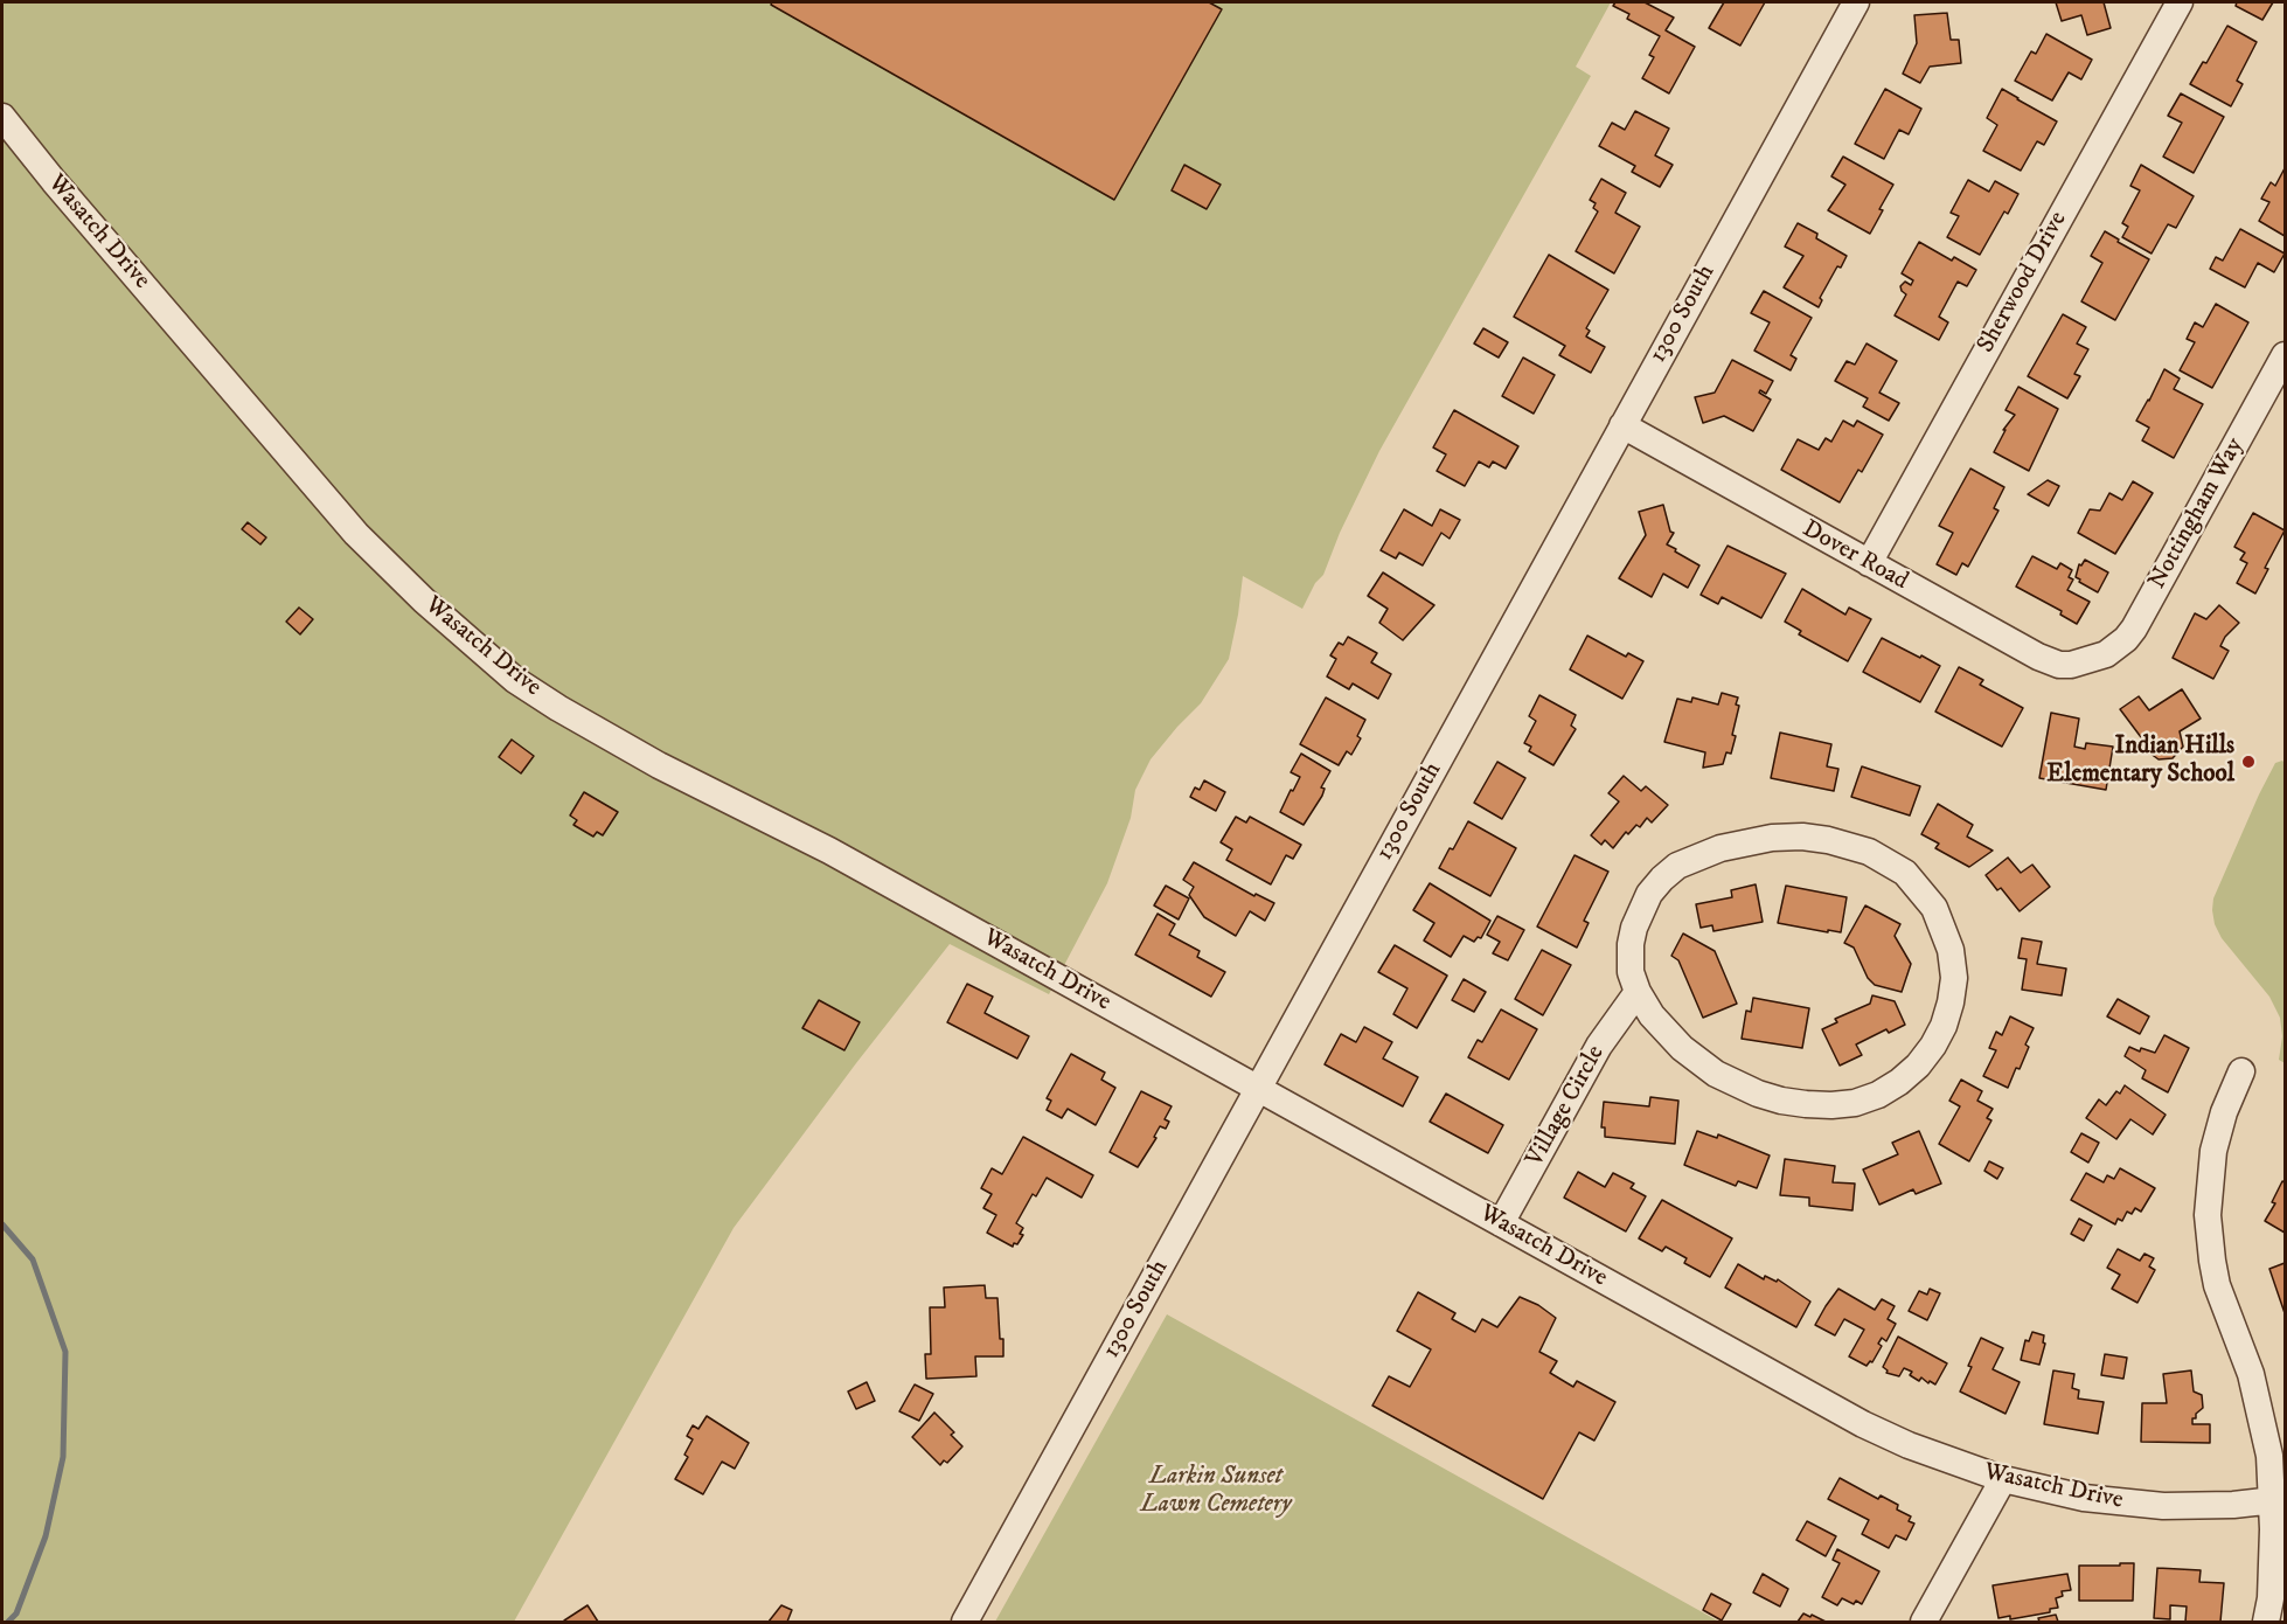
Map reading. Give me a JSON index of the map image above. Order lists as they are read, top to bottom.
{
  "streets": {
    "street": [
      "Wasatch Drive",
      "Sherwood Drive",
      "1300 South",
      "Nottingham Way",
      "Dover Road",
      "Village Circle"
    ]
  },
  "crossings": [
    ["Wasatch Drive", "1300 South"],
    ["Wasatch Drive", "Village Circle"],
    ["Sherwood Drive", "Dover Road"],
    ["1300 South", "Dover Road"],
    ["Nottingham Way", "Dover Road"]
  ],
  "parks": ["Larkin Sunset Lawn Cemetery"],
  "places": ["Indian Hills Elementary School"]
}
